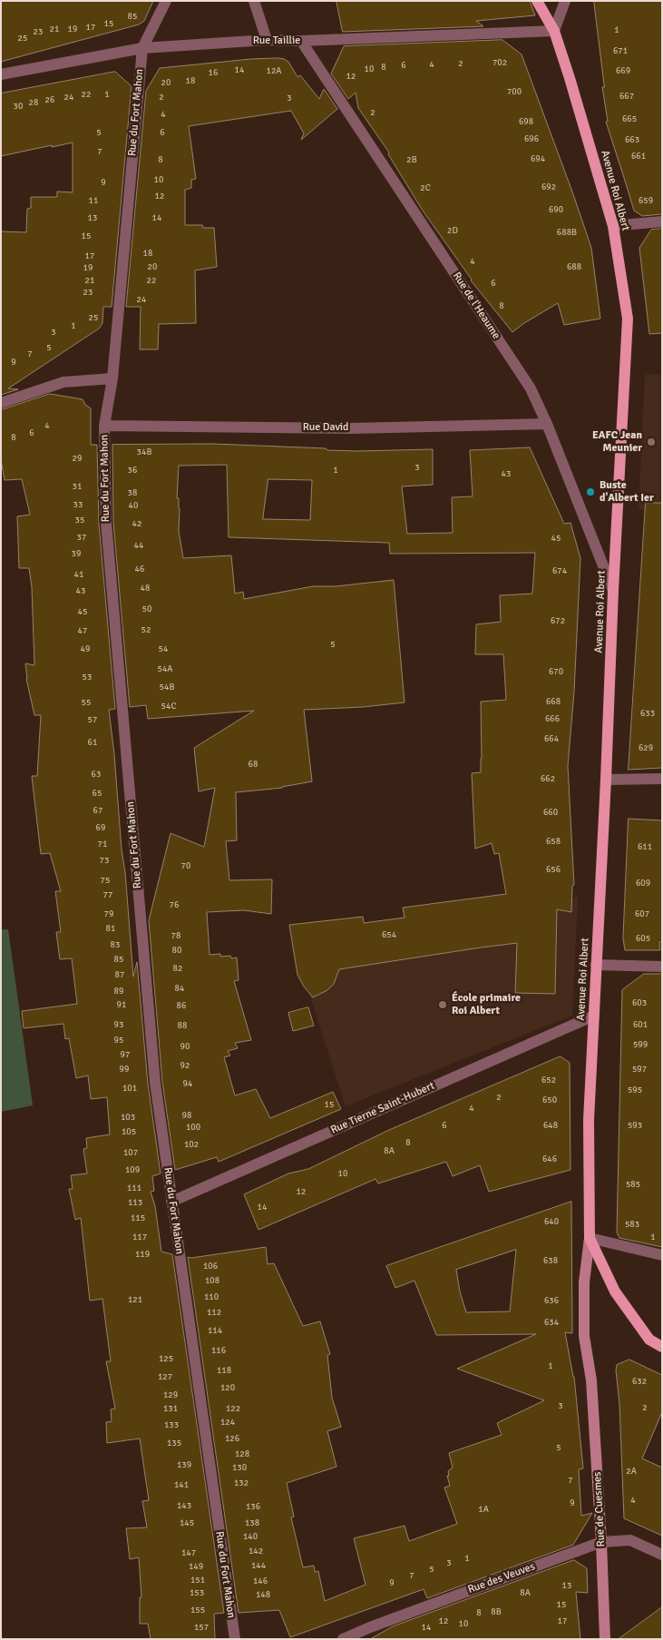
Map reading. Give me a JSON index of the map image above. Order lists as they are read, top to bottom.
{
  "streets": {
    "main road": ["Avenue Roi Albert"],
    "street": [
      "Rue Taillie",
      "Rue du Fort Mahon",
      "Rue de l'Heaume",
      "Rue David",
      "Rue Tierne Saint-Hubert",
      "Rue de Cuesmes",
      "Rue des Veuves"
    ]
  },
  "crossings": [
    ["Rue Taillie", "Rue du Fort Mahon"],
    ["Rue Taillie", "Avenue Roi Albert"],
    ["Rue Taillie", "Rue de l'Heaume"],
    ["Rue du Fort Mahon", "Rue David"],
    ["Rue du Fort Mahon", "Rue Tierne Saint-Hubert"],
    ["Avenue Roi Albert", "Rue de l'Heaume"],
    ["Avenue Roi Albert", "Rue Tierne Saint-Hubert"],
    ["Avenue Roi Albert", "Rue de Cuesmes"],
    ["Rue de l'Heaume", "Rue David"],
    ["Rue de Cuesmes", "Rue des Veuves"]
  ],
  "places": ["EAFC Jean Meunier", "Buste d'Albert Ier", "École primaire Roi Albert"],
  "house_numbers": [
    "85",
    "15",
    "17",
    "21",
    "19",
    "1",
    "23",
    "25",
    "671",
    "702",
    "2",
    "4",
    "6",
    "8",
    "10",
    "14",
    "12A",
    "669",
    "16",
    "12",
    "18",
    "20",
    "700",
    "22",
    "1",
    "667",
    "24",
    "2",
    "3",
    "26",
    "28",
    "30",
    "2",
    "4",
    "665",
    "698",
    "5",
    "6",
    "696",
    "663",
    "7",
    "661",
    "694",
    "8",
    "2B",
    "10",
    "9",
    "692",
    "2C",
    "12",
    "11",
    "659",
    "690",
    "13",
    "14",
    "2D",
    "688B",
    "15",
    "18",
    "17",
    "4",
    "20",
    "688",
    "19",
    "21",
    "22",
    "6",
    "23",
    "24",
    "8",
    "25",
    "1",
    "3",
    "5",
    "7",
    "9",
    "4",
    "6",
    "8",
    "34B",
    "29",
    "3",
    "36",
    "1",
    "43",
    "31",
    "38",
    "33",
    "40",
    "35",
    "42",
    "37",
    "45",
    "44",
    "39",
    "46",
    "674",
    "41",
    "48",
    "43",
    "50",
    "45",
    "672",
    "52",
    "47",
    "5",
    "49",
    "54",
    "54A",
    "670",
    "53",
    "54B",
    "668",
    "55",
    "54C",
    "633",
    "666",
    "57",
    "664",
    "61",
    "629",
    "68",
    "63",
    "662",
    "65",
    "67",
    "660",
    "69",
    "658",
    "71",
    "611",
    "73",
    "70",
    "656",
    "75",
    "609",
    "77",
    "76",
    "79",
    "607",
    "81",
    "654",
    "78",
    "605",
    "83",
    "80",
    "85",
    "82",
    "87",
    "84",
    "89",
    "603",
    "91",
    "86",
    "93",
    "601",
    "88",
    "95",
    "599",
    "90",
    "97",
    "92",
    "99",
    "597",
    "652",
    "94",
    "101",
    "595",
    "2",
    "650",
    "15",
    "4",
    "98",
    "103",
    "6",
    "648",
    "593",
    "100",
    "105",
    "8",
    "102",
    "8A",
    "107",
    "646",
    "109",
    "10",
    "585",
    "111",
    "12",
    "113",
    "14",
    "115",
    "640",
    "583",
    "117",
    "1",
    "119",
    "638",
    "106",
    "108",
    "110",
    "121",
    "636",
    "112",
    "634",
    "114",
    "116",
    "125",
    "1",
    "118",
    "127",
    "632",
    "120",
    "129",
    "3",
    "2",
    "131",
    "122",
    "124",
    "133",
    "126",
    "135",
    "5",
    "128",
    "139",
    "130",
    "2A",
    "7",
    "132",
    "141",
    "4",
    "9",
    "143",
    "136",
    "1A",
    "145",
    "138",
    "140",
    "142",
    "147",
    "1",
    "3",
    "144",
    "149",
    "5",
    "7",
    "151",
    "146",
    "9",
    "13",
    "153",
    "8A",
    "148",
    "15",
    "155",
    "8B",
    "8",
    "12",
    "17",
    "10",
    "157",
    "14"
  ]
}
